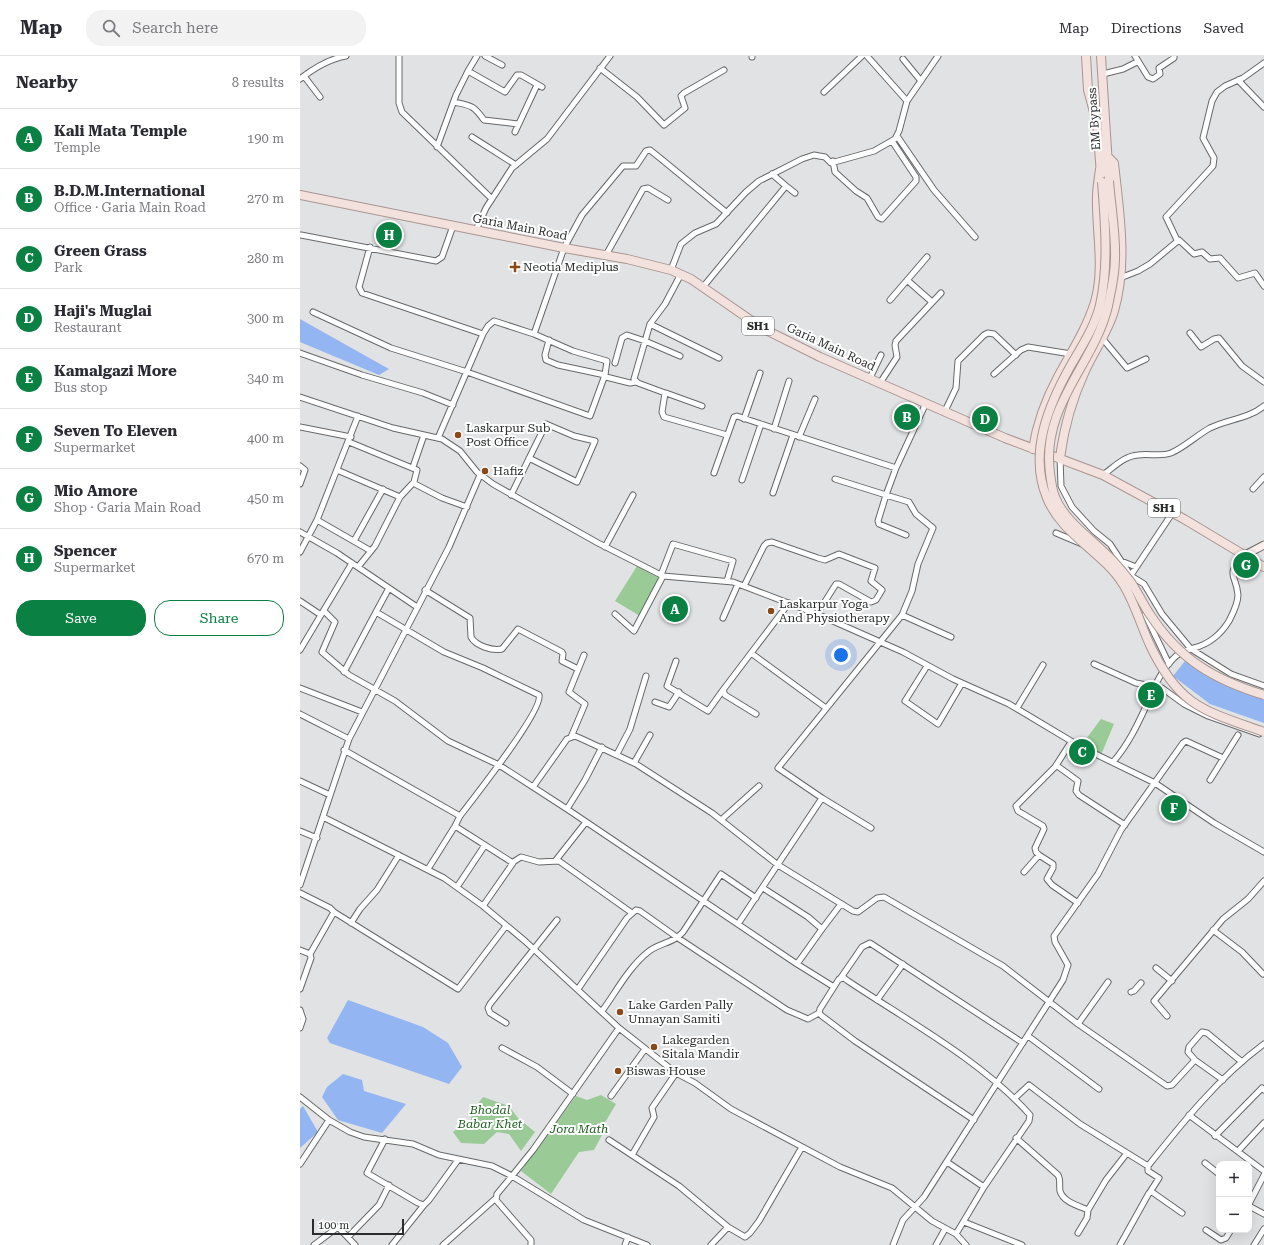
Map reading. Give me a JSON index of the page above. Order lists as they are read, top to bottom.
{
  "streets": {
    "main road": ["EM Bypass", "Garia Main Road", "SH1"]
  },
  "parks": ["Bhodal Babar Khet", "Jora Math"],
  "places": {
    "health": ["Neotia Mediplus"],
    "other": [
      "Laskarpur Sub Post Office",
      "Hafiz",
      "Laskarpur Yoga And Physiotherapy",
      "Lake Garden Pally Unnayan Samiti",
      "Lakegarden Sitala Mandir",
      "Biswas House"
    ]
  },
  "scale_bar": "100 m",
  "page": {
    "header": "Map",
    "search": "Search here",
    "nav": ["Map", "Directions", "Saved"],
    "heading": ["Nearby", "8 results"],
    "list": [
      {
        "mark": "A",
        "name": "Kali Mata Temple",
        "note": "Temple",
        "value": "190 m"
      },
      {
        "mark": "B",
        "name": "B.D.M.International",
        "note": "Office · Garia Main Road",
        "value": "270 m"
      },
      {
        "mark": "C",
        "name": "Green Grass",
        "note": "Park",
        "value": "280 m"
      },
      {
        "mark": "D",
        "name": "Haji's Muglai",
        "note": "Restaurant",
        "value": "300 m"
      },
      {
        "mark": "E",
        "name": "Kamalgazi More",
        "note": "Bus stop",
        "value": "340 m"
      },
      {
        "mark": "F",
        "name": "Seven To Eleven",
        "note": "Supermarket",
        "value": "400 m"
      },
      {
        "mark": "G",
        "name": "Mio Amore",
        "note": "Shop · Garia Main Road",
        "value": "450 m"
      },
      {
        "mark": "H",
        "name": "Spencer",
        "note": "Supermarket",
        "value": "670 m"
      }
    ],
    "pins": [
      "H",
      "B",
      "D",
      "G",
      "A",
      "E",
      "C",
      "F"
    ],
    "buttons": ["Save", "Share"],
    "map_buttons": ["+", "−"],
    "scale": "100 m"
  }
}
